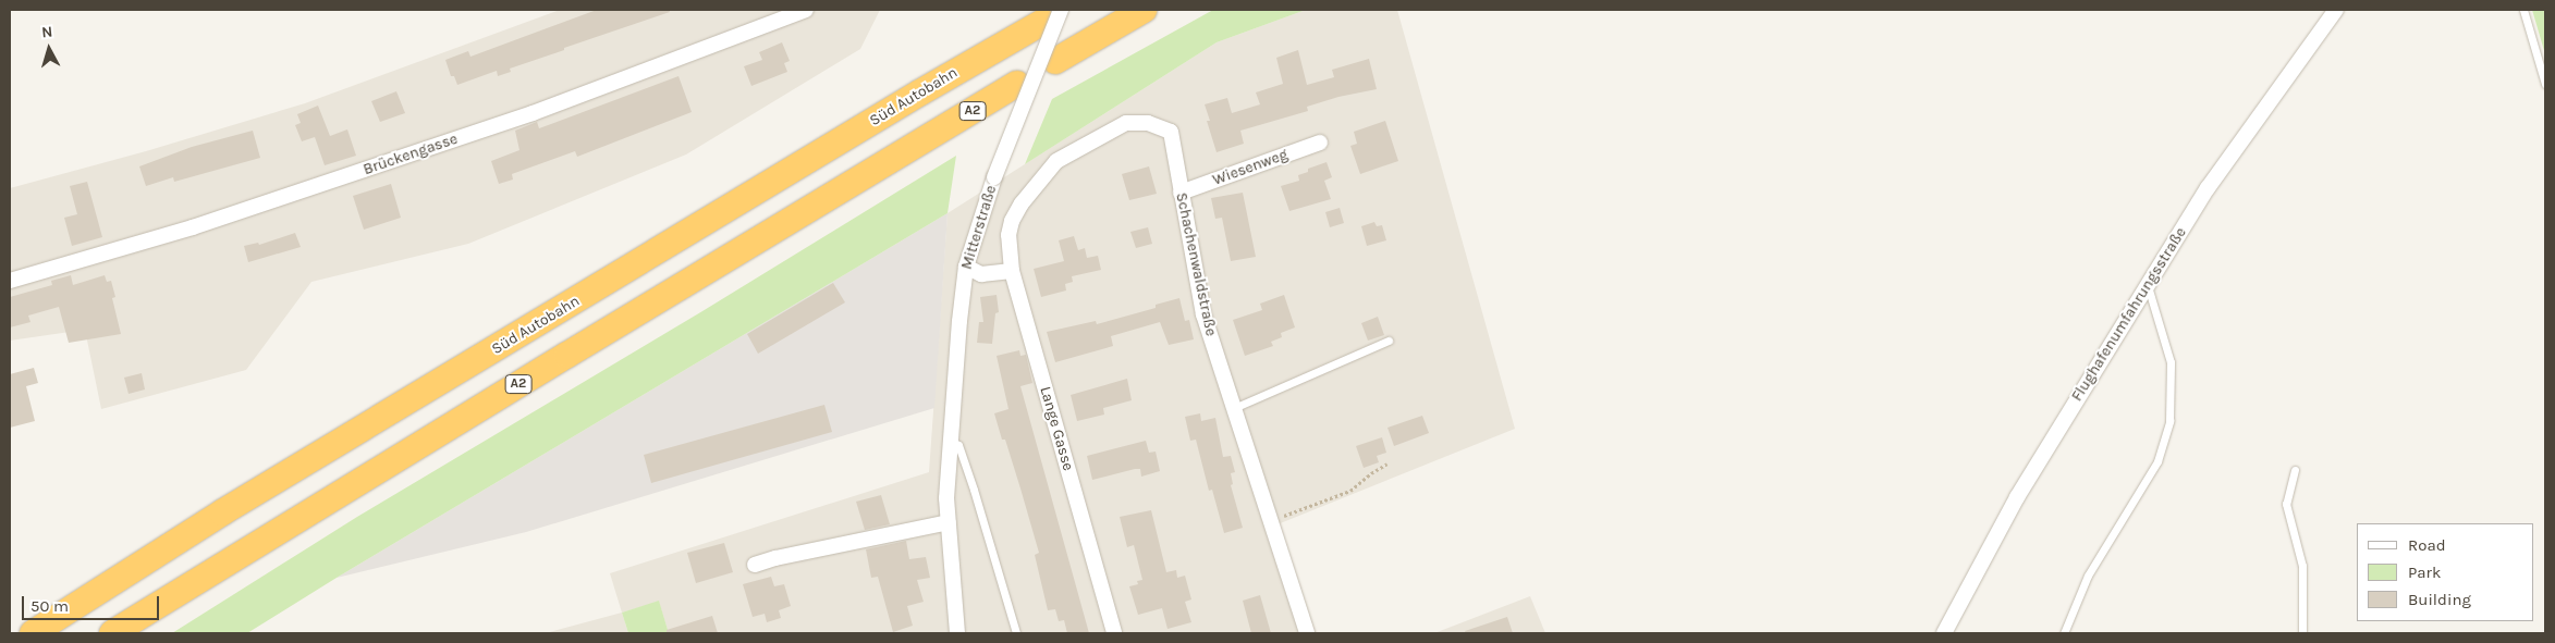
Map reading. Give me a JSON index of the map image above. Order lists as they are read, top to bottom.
{
  "streets": {
    "highway": ["Süd Autobahn", "A2"],
    "street": [
      "Brückengasse",
      "Wiesenweg",
      "Mitterstraße",
      "Schachenwaldstraße",
      "Flughafenumfahrungsstraße",
      "Lange Gasse"
    ]
  },
  "crossings": [
    ["Süd Autobahn", "Mitterstraße"],
    ["Wiesenweg", "Schachenwaldstraße"],
    ["Schachenwaldstraße", "Lange Gasse"]
  ],
  "legend": ["Road", "Park", "Building"],
  "scale_bar": "50 m",
  "north": "top"
}
